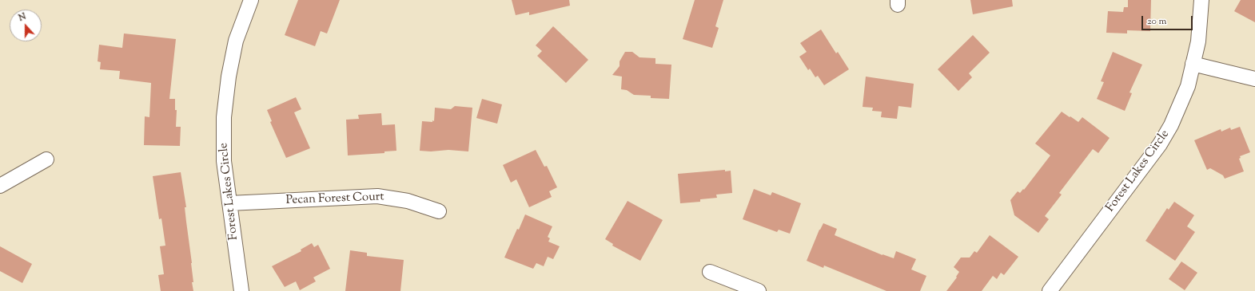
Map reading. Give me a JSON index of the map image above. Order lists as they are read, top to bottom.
{
  "streets": {
    "street": ["Forest Lakes Circle", "Pecan Forest Court"]
  },
  "crossings": [
    ["Forest Lakes Circle", "Pecan Forest Court"]
  ],
  "scale_bar": "20 m",
  "north": "top"
}
